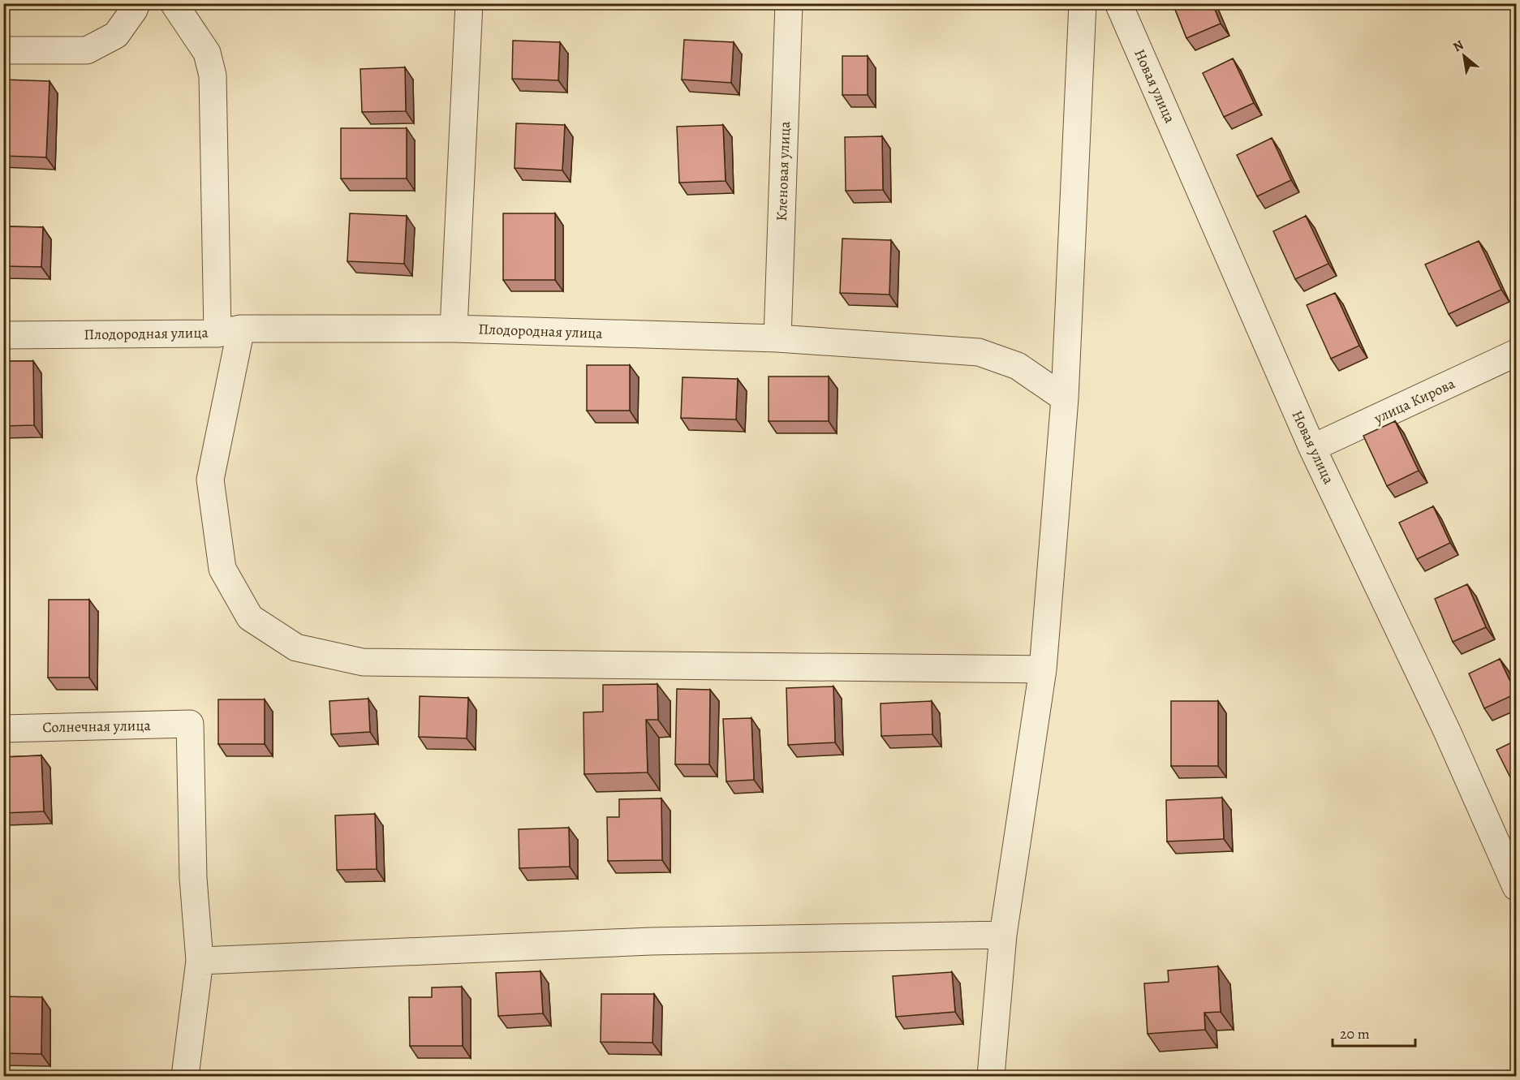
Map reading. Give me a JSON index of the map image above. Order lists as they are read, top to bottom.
{
  "streets": {
    "street": [
      "Новая улица",
      "Кленовая улица",
      "Плодородная улица",
      "улица Кирова",
      "Солнечная улица"
    ]
  },
  "crossings": [
    ["Новая улица", "улица Кирова"],
    ["Кленовая улица", "Плодородная улица"]
  ],
  "scale_bar": "20 m",
  "north": "top left"
}
